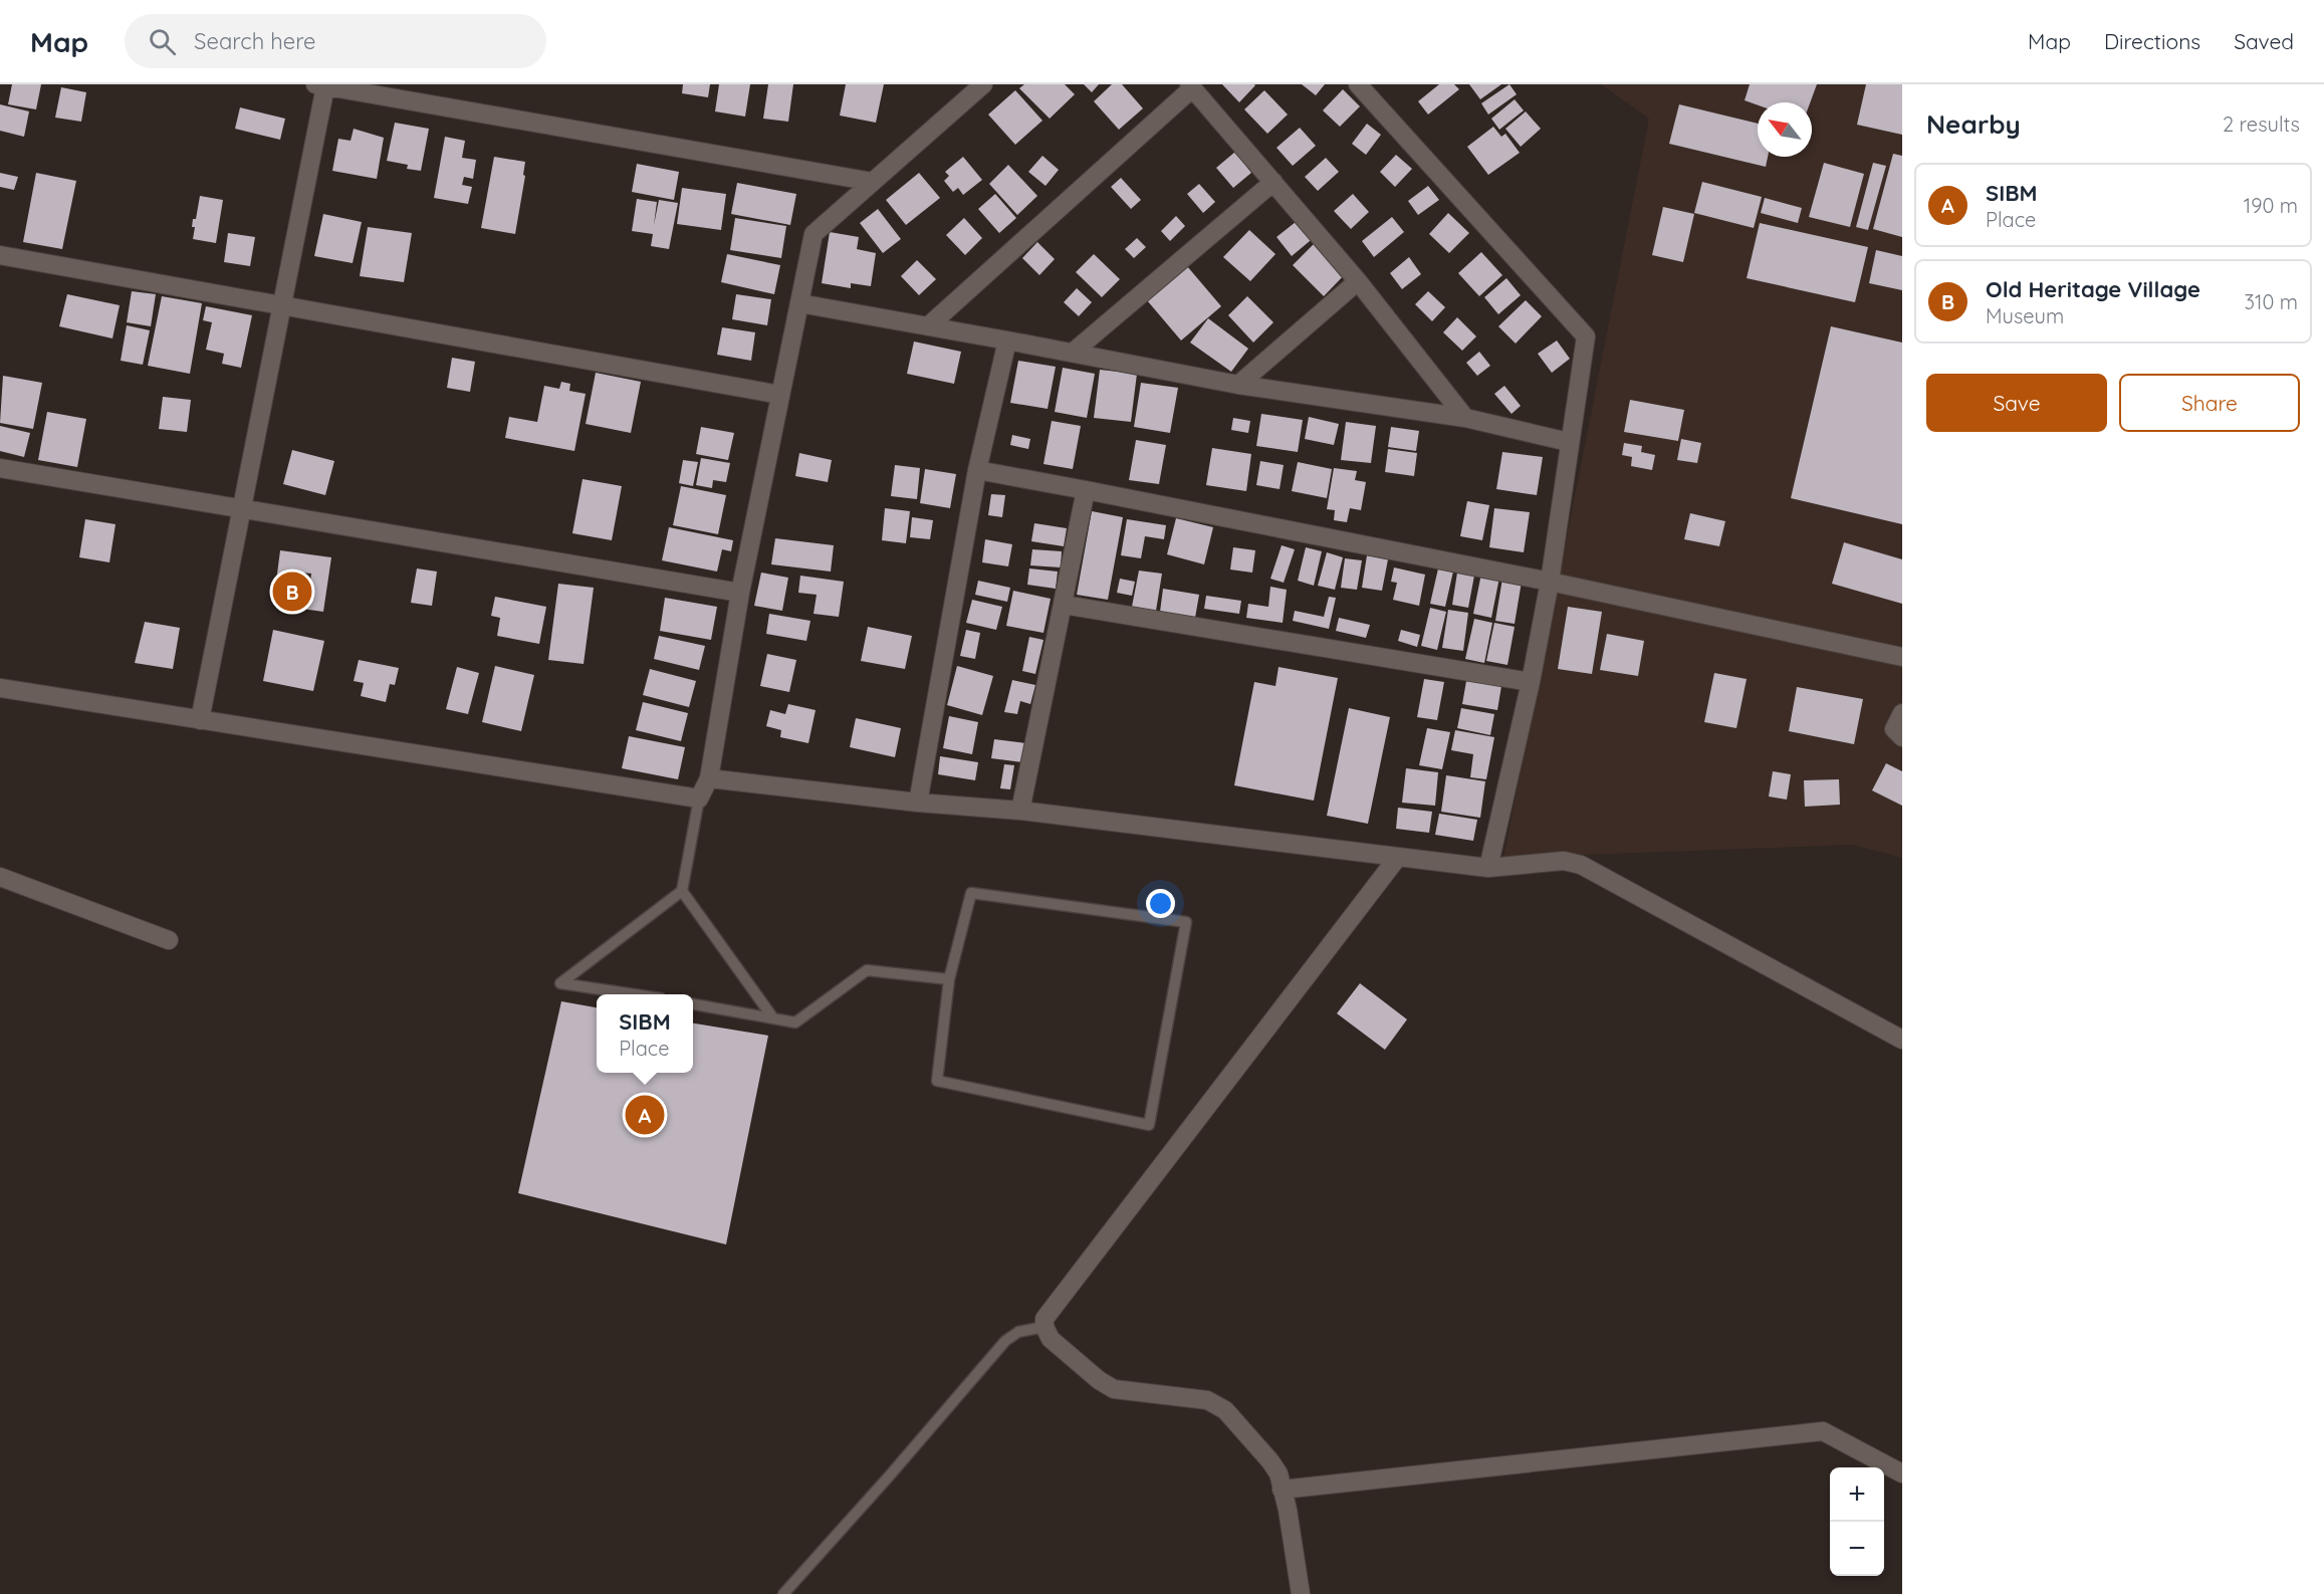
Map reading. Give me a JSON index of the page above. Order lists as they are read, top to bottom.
{
  "north": "top left",
  "page": {
    "header": "Map",
    "search": "Search here",
    "nav": ["Map", "Directions", "Saved"],
    "heading": ["Nearby", "2 results"],
    "list": [
      {
        "mark": "A",
        "name": "SIBM",
        "note": "Place",
        "value": "190 m"
      },
      {
        "mark": "B",
        "name": "Old Heritage Village",
        "note": "Museum",
        "value": "310 m"
      }
    ],
    "buttons": ["Save", "Share"],
    "pins": ["B", "A"],
    "popup": ["SIBM", "Place"],
    "map_buttons": ["+", "−"]
  }
}
